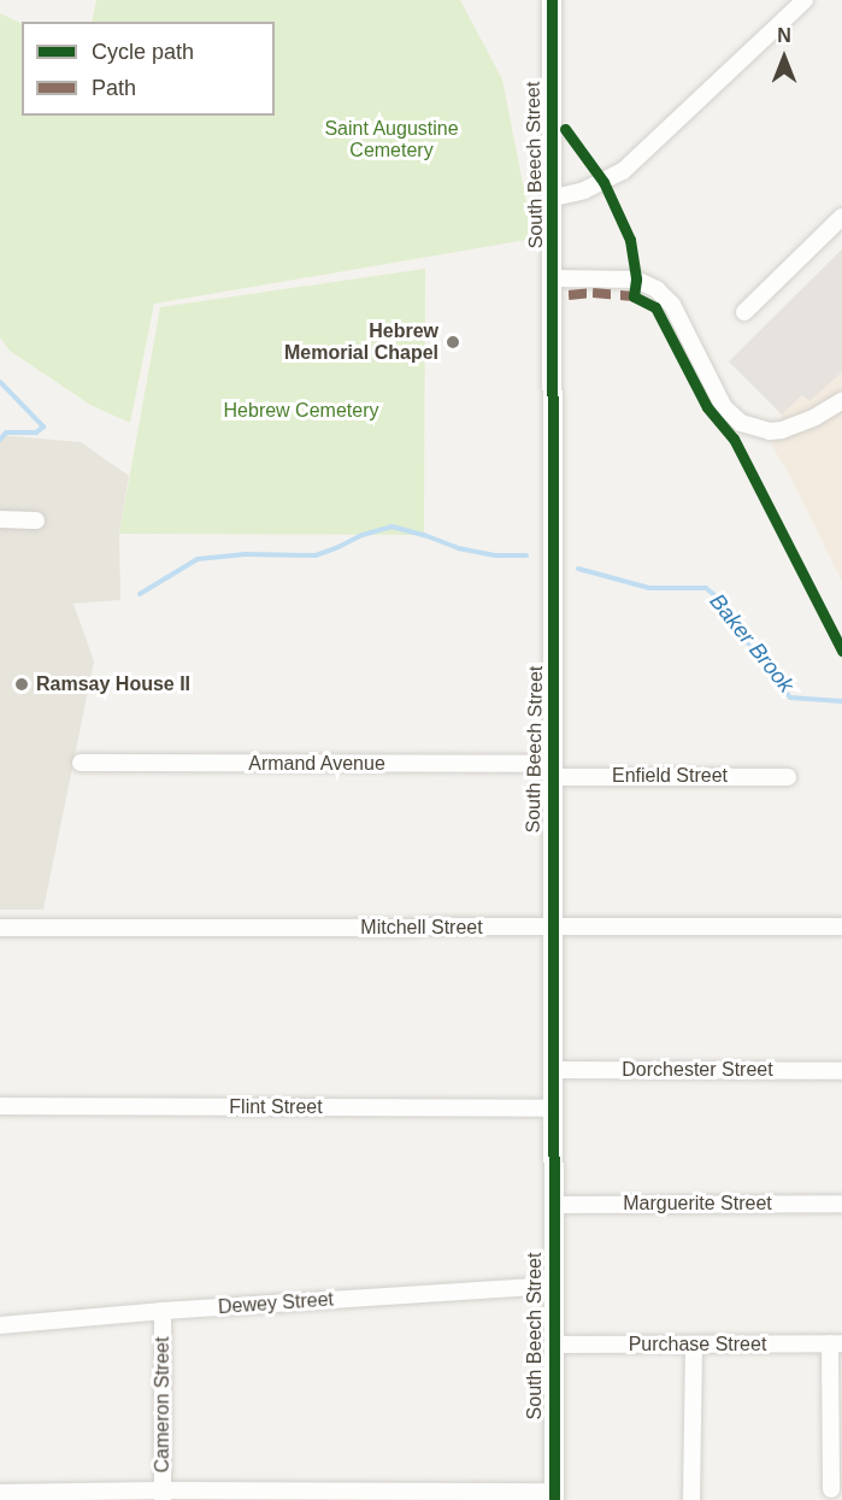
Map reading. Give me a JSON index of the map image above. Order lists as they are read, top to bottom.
{
  "streets": {
    "street": [
      "South Beech Street",
      "Armand Avenue",
      "Enfield Street",
      "Mitchell Street",
      "Dorchester Street",
      "Flint Street",
      "Marguerite Street",
      "Dewey Street",
      "Purchase Street",
      "Cameron Street"
    ]
  },
  "crossings": [
    ["South Beech Street", "Armand Avenue"],
    ["South Beech Street", "Enfield Street"],
    ["South Beech Street", "Mitchell Street"],
    ["South Beech Street", "Dorchester Street"],
    ["South Beech Street", "Flint Street"],
    ["South Beech Street", "Marguerite Street"],
    ["South Beech Street", "Dewey Street"],
    ["South Beech Street", "Purchase Street"],
    ["Armand Avenue", "Enfield Street"],
    ["Dewey Street", "Cameron Street"]
  ],
  "water": ["Baker Brook"],
  "parks": ["Saint Augustine Cemetery", "Hebrew Cemetery"],
  "places": ["Hebrew Memorial Chapel", "Ramsay House II"],
  "legend": ["Cycle path", "Path"],
  "north": "top"
}
